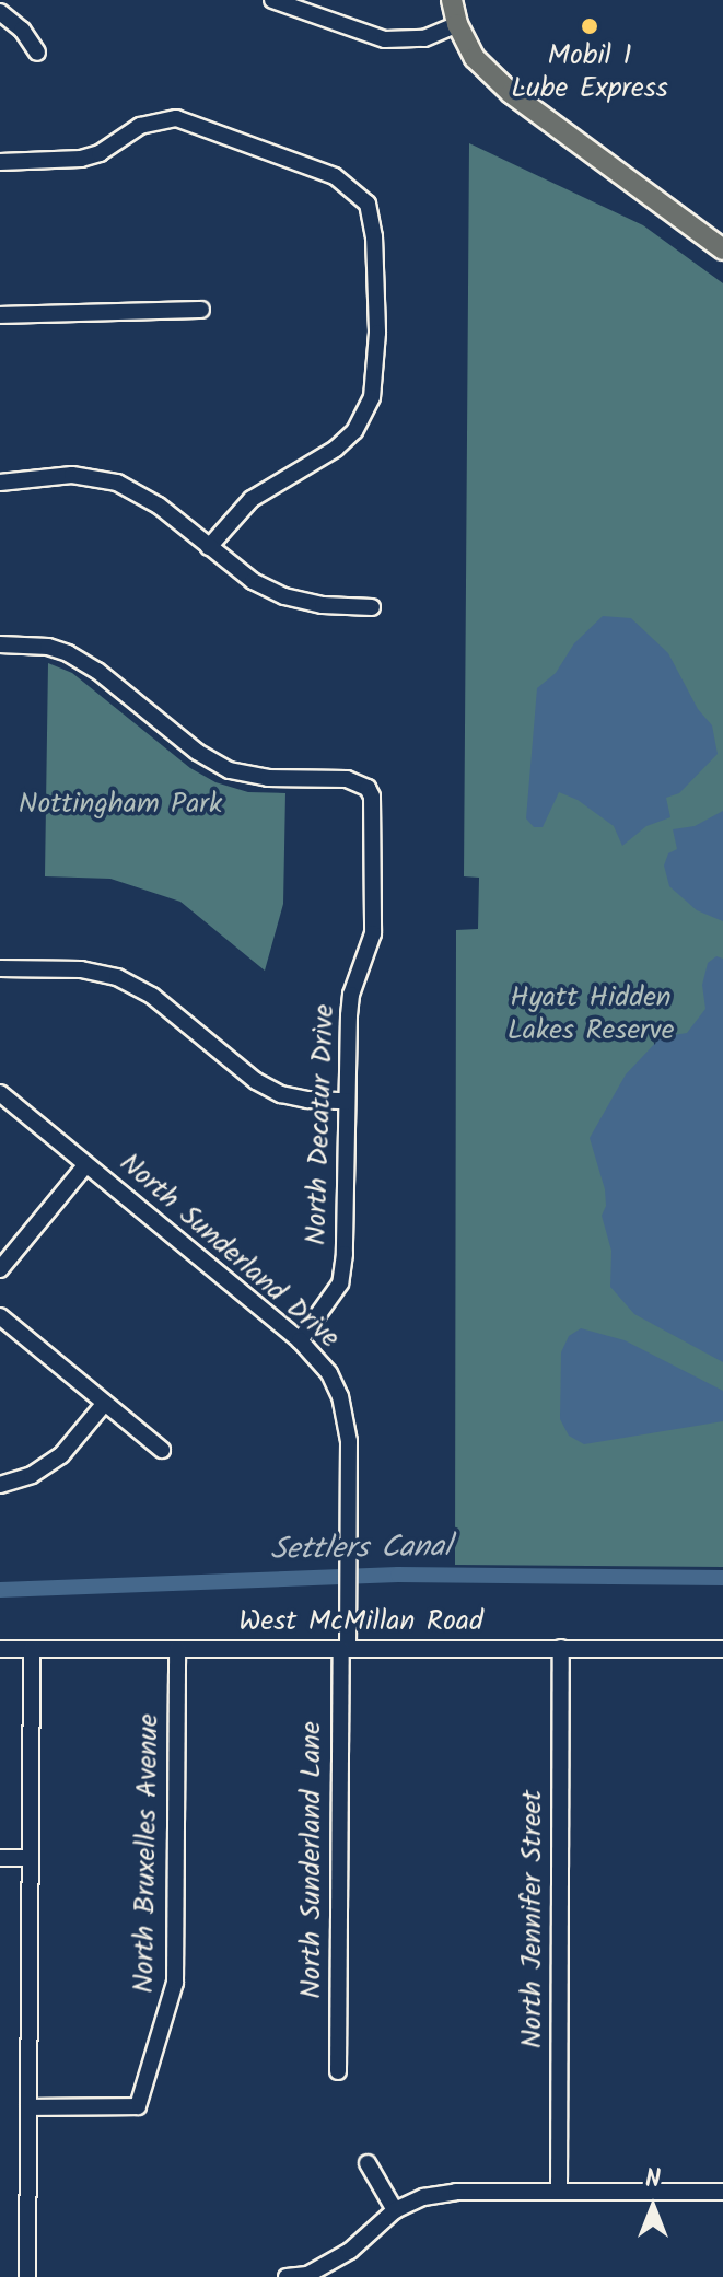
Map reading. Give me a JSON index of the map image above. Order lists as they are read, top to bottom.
{
  "streets": {
    "street": [
      "North Decatur Drive",
      "North Sunderland Drive",
      "West McMillan Road",
      "North Bruxelles Avenue",
      "North Sunderland Lane",
      "North Jennifer Street"
    ]
  },
  "crossings": [
    ["North Decatur Drive", "North Sunderland Drive"],
    ["North Sunderland Drive", "West McMillan Road"],
    ["North Sunderland Drive", "North Sunderland Lane"],
    ["West McMillan Road", "North Bruxelles Avenue"],
    ["West McMillan Road", "North Sunderland Lane"],
    ["West McMillan Road", "North Jennifer Street"]
  ],
  "water": ["Settlers Canal"],
  "parks": ["Nottingham Park", "Hyatt Hidden Lakes Reserve"],
  "places": ["Mobil 1 Lube Express"],
  "north": "top"
}
